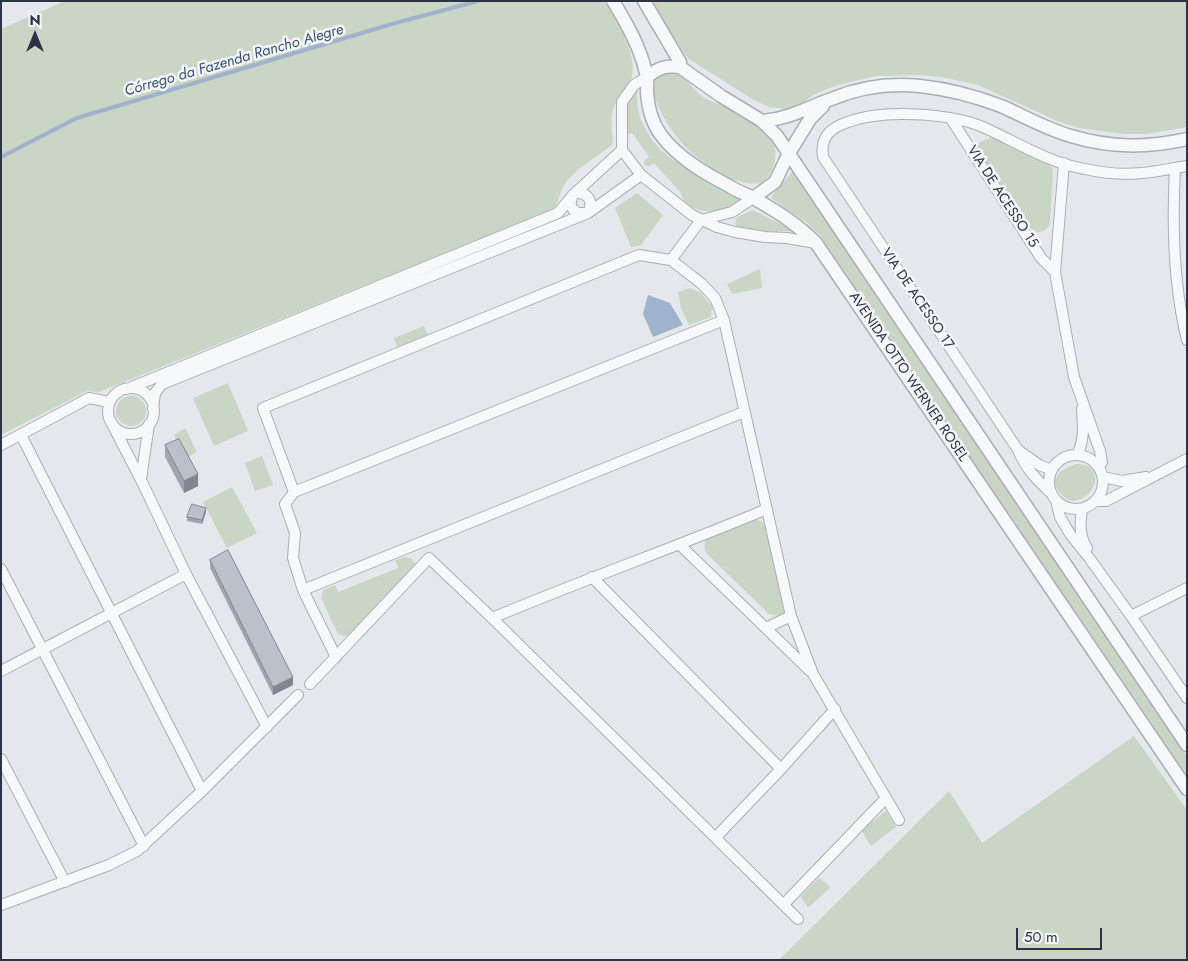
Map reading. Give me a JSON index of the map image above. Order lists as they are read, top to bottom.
{
  "streets": {
    "street": ["VIA DE ACESSO 15", "VIA DE ACESSO 17", "AVENIDA OTTO WERNER ROSEL"]
  },
  "crossings": [
    ["VIA DE ACESSO 15", "VIA DE ACESSO 17"]
  ],
  "water": ["Córrego da Fazenda Rancho Alegre"],
  "scale_bar": "50 m",
  "north": "top"
}
